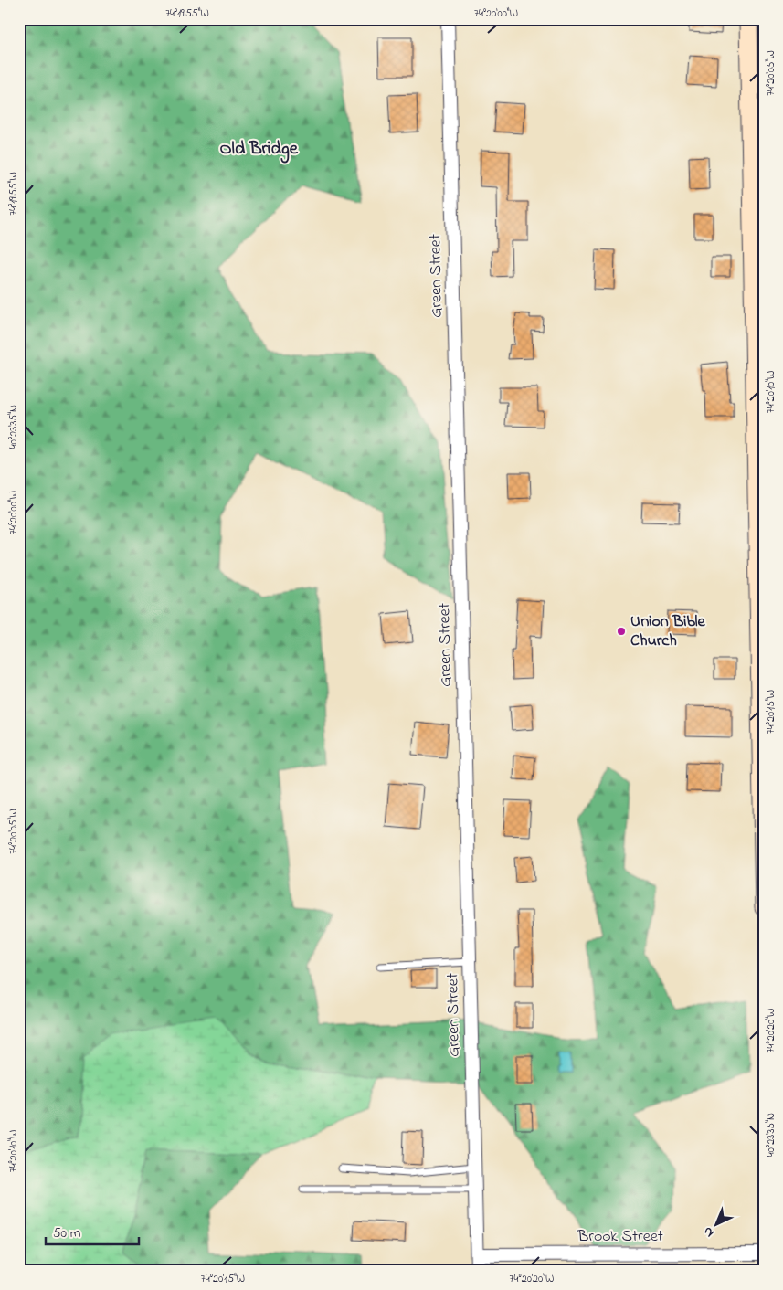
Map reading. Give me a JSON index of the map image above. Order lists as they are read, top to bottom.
{
  "streets": {
    "street": ["Green Street", "Brook Street"]
  },
  "crossings": [
    ["Green Street", "Brook Street"]
  ],
  "districts": ["Old Bridge"],
  "places": ["Union Bible Church"],
  "scale_bar": "50 m",
  "north": "bottom left",
  "coordinates": [
    "74°19'55\"W",
    "74°20'00\"W",
    "74°20'05\"W",
    "74°20'10\"W",
    "40°23'35\"N",
    "74°20'15\"W",
    "74°20'20\"W"
  ]
}
